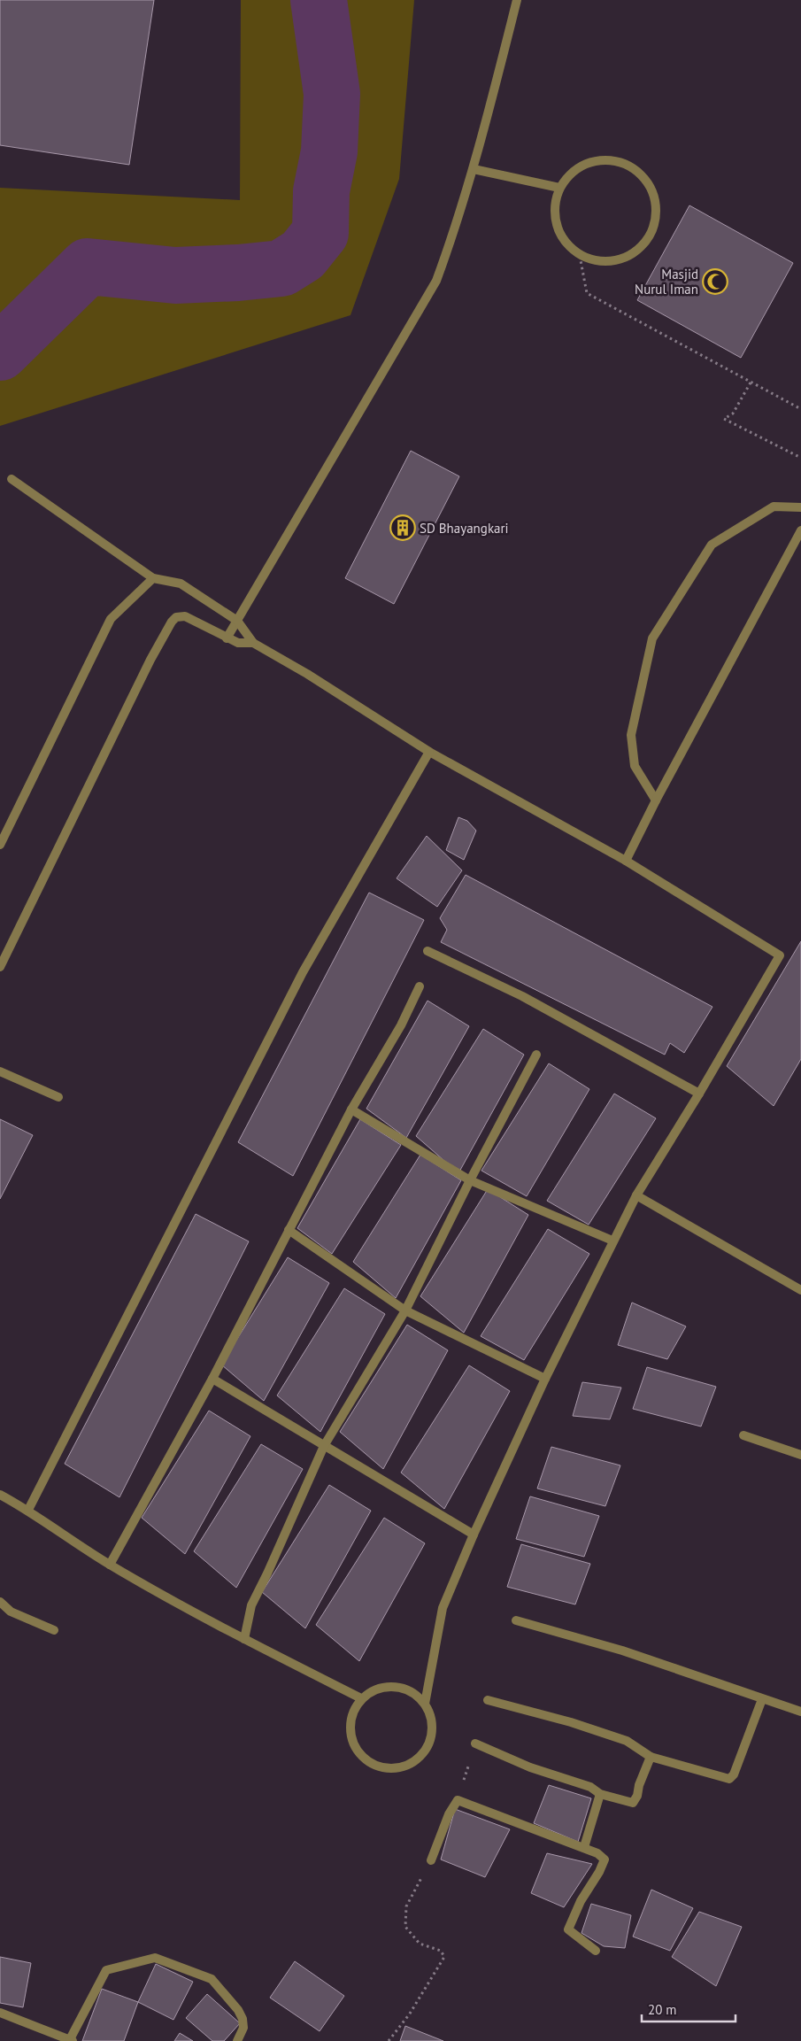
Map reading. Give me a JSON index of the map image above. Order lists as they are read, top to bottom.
{
  "places": {
    "mosque": ["Masjid Nurul Iman"],
    "building": ["SD Bhayangkari"]
  },
  "scale_bar": "20 m"
}
